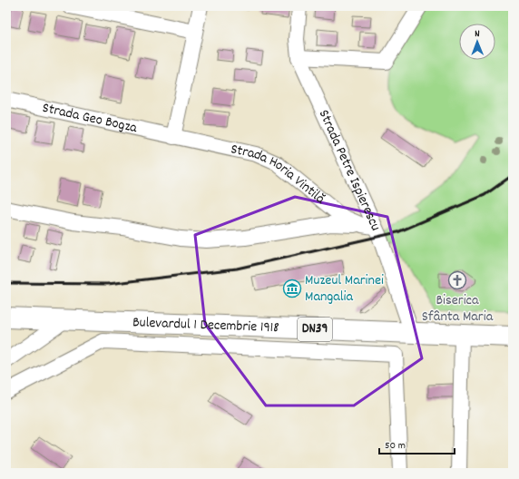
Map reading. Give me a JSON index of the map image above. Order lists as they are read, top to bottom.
{
  "streets": {
    "highway": ["Bulevardul 1 Decembrie 1918", "DN39"],
    "street": ["Strada Geo Bogza", "Strada Petre Ispierescu", "Strada Horia Vintilă"]
  },
  "crossings": [
    ["Strada Geo Bogza", "Strada Horia Vintilă"],
    ["Strada Petre Ispierescu", "Strada Horia Vintilă"],
    ["Strada Petre Ispierescu", "Bulevardul 1 Decembrie 1918"],
    ["Bulevardul 1 Decembrie 1918", "DN39"]
  ],
  "places": {
    "church": ["Biserica Sfânta Maria"],
    "museum": ["Muzeul Marinei Mangalia"]
  },
  "scale_bar": "50 m",
  "north": "top"
}
